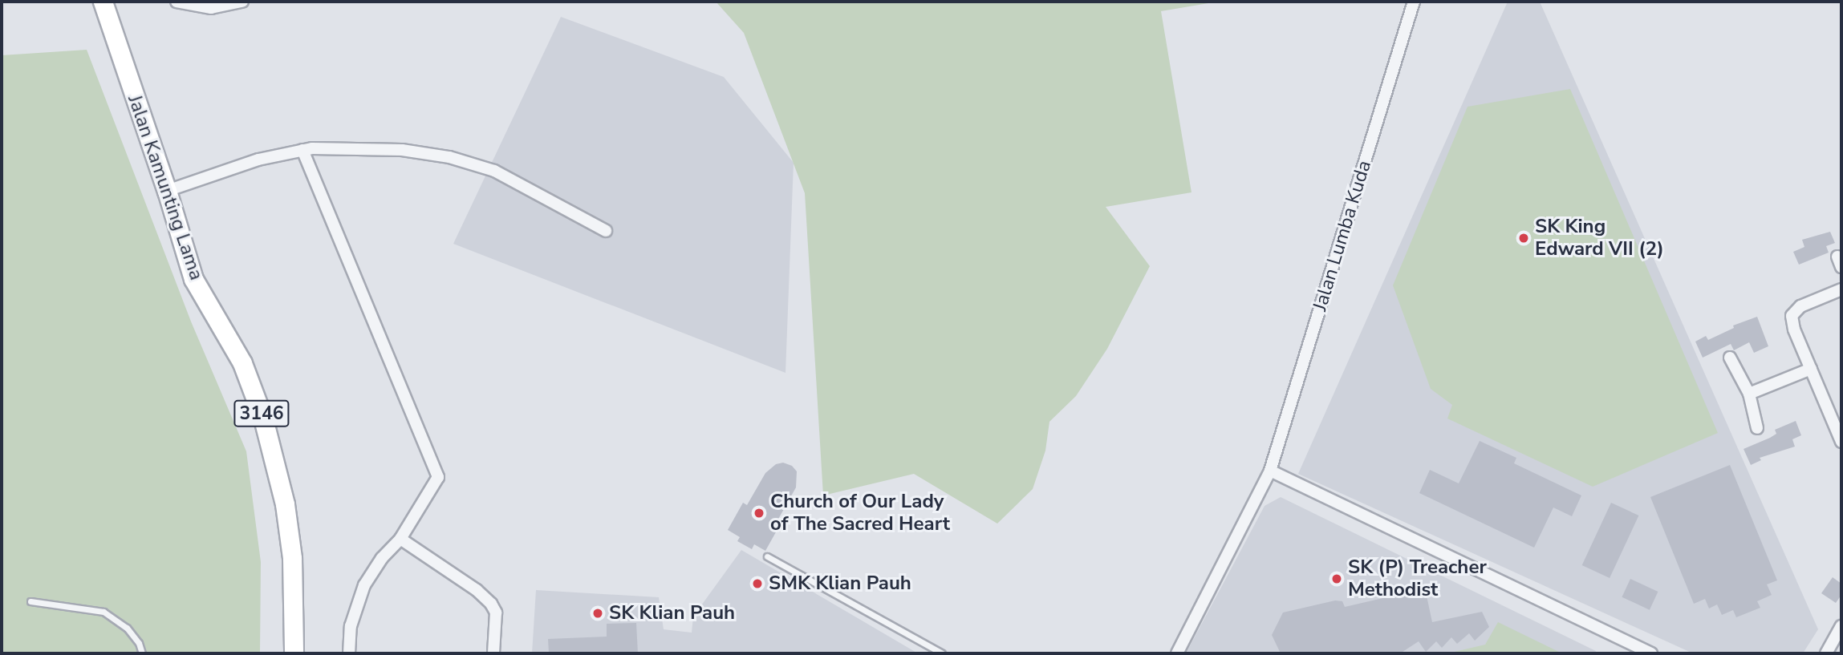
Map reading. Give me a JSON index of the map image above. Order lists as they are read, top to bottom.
{
  "streets": {
    "main road": ["Jalan Kamunting Lama", "3146"],
    "street": ["Jalan Lumba Kuda"]
  },
  "places": [
    "SK King Edward VII (2)",
    "Church of Our Lady of The Sacred Heart",
    "SK (P) Treacher Methodist",
    "SMK Klian Pauh",
    "SK Klian Pauh"
  ]
}
